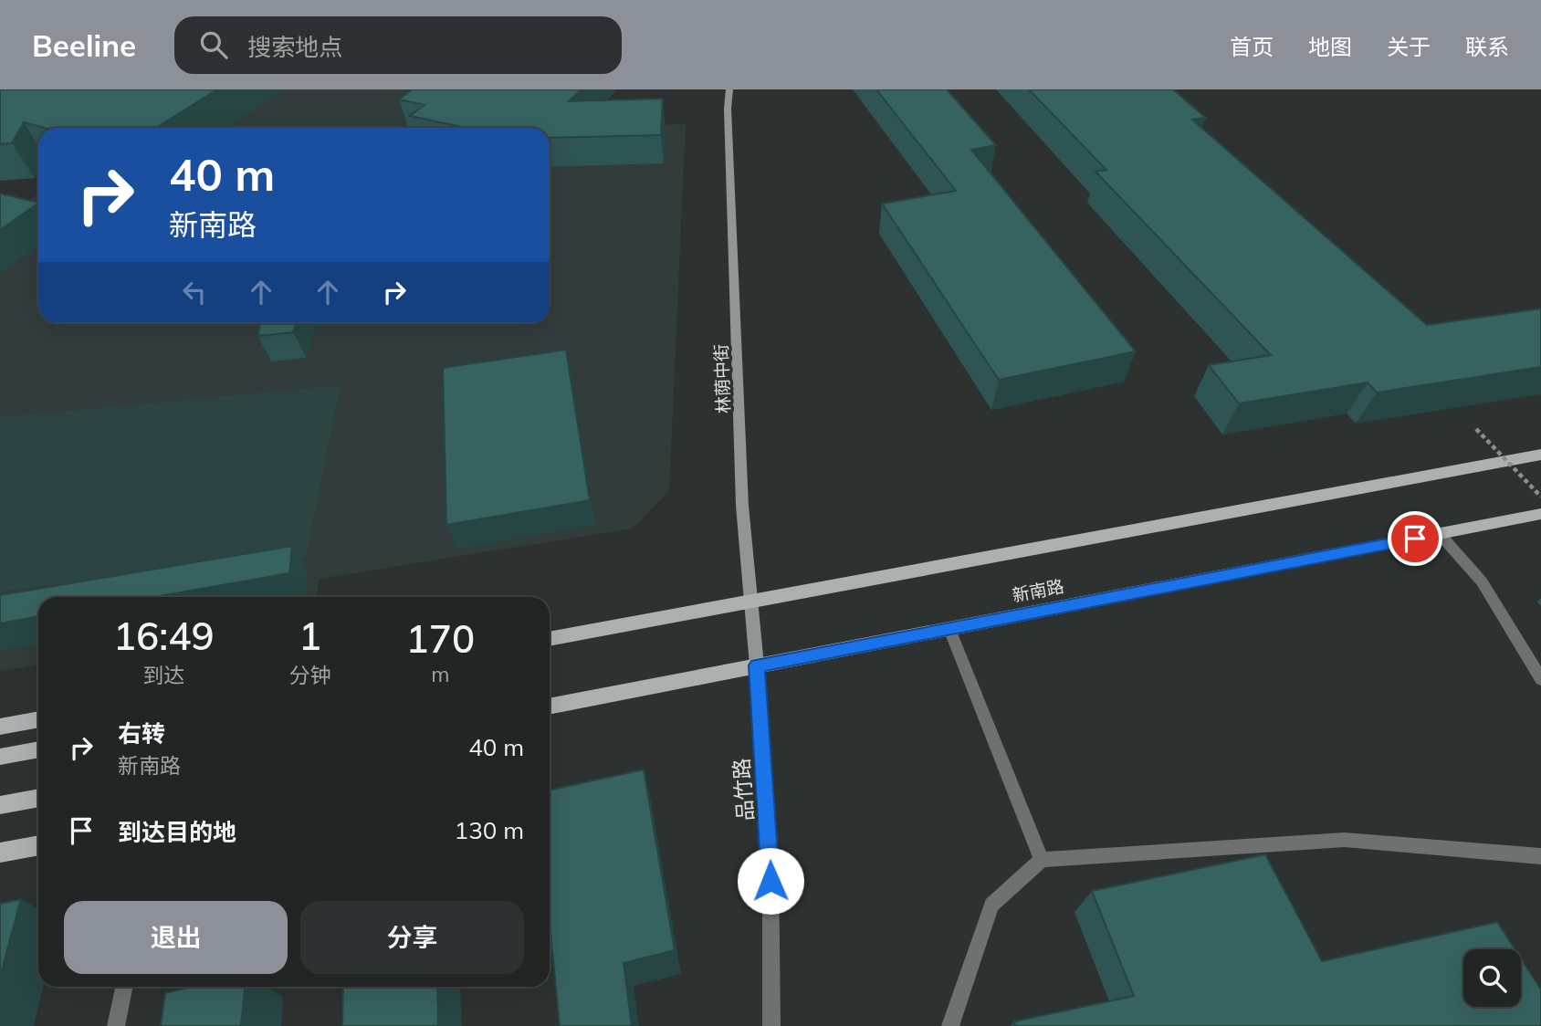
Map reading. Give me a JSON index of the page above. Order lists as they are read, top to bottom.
{
  "streets": {
    "main road": ["新南路"],
    "street": ["林荫中街", "品竹路"]
  },
  "crossings": [
    ["林荫中街", "新南路"],
    ["林荫中街", "品竹路"],
    ["新南路", "品竹路"]
  ],
  "page": {
    "header": "Beeline",
    "search": "搜索地点",
    "nav": [
      "首页",
      "地图",
      "关于",
      "联系"
    ],
    "turn": ["40 m", "新南路"],
    "eta": [
      "16:49",
      "到达",
      "1",
      "分钟",
      "170",
      "m"
    ],
    "list": [
      {
        "name": "右转",
        "note": "新南路",
        "value": "40 m"
      },
      {
        "name": "到达目的地",
        "value": "130 m"
      }
    ],
    "buttons": ["退出", "分享"]
  }
}
